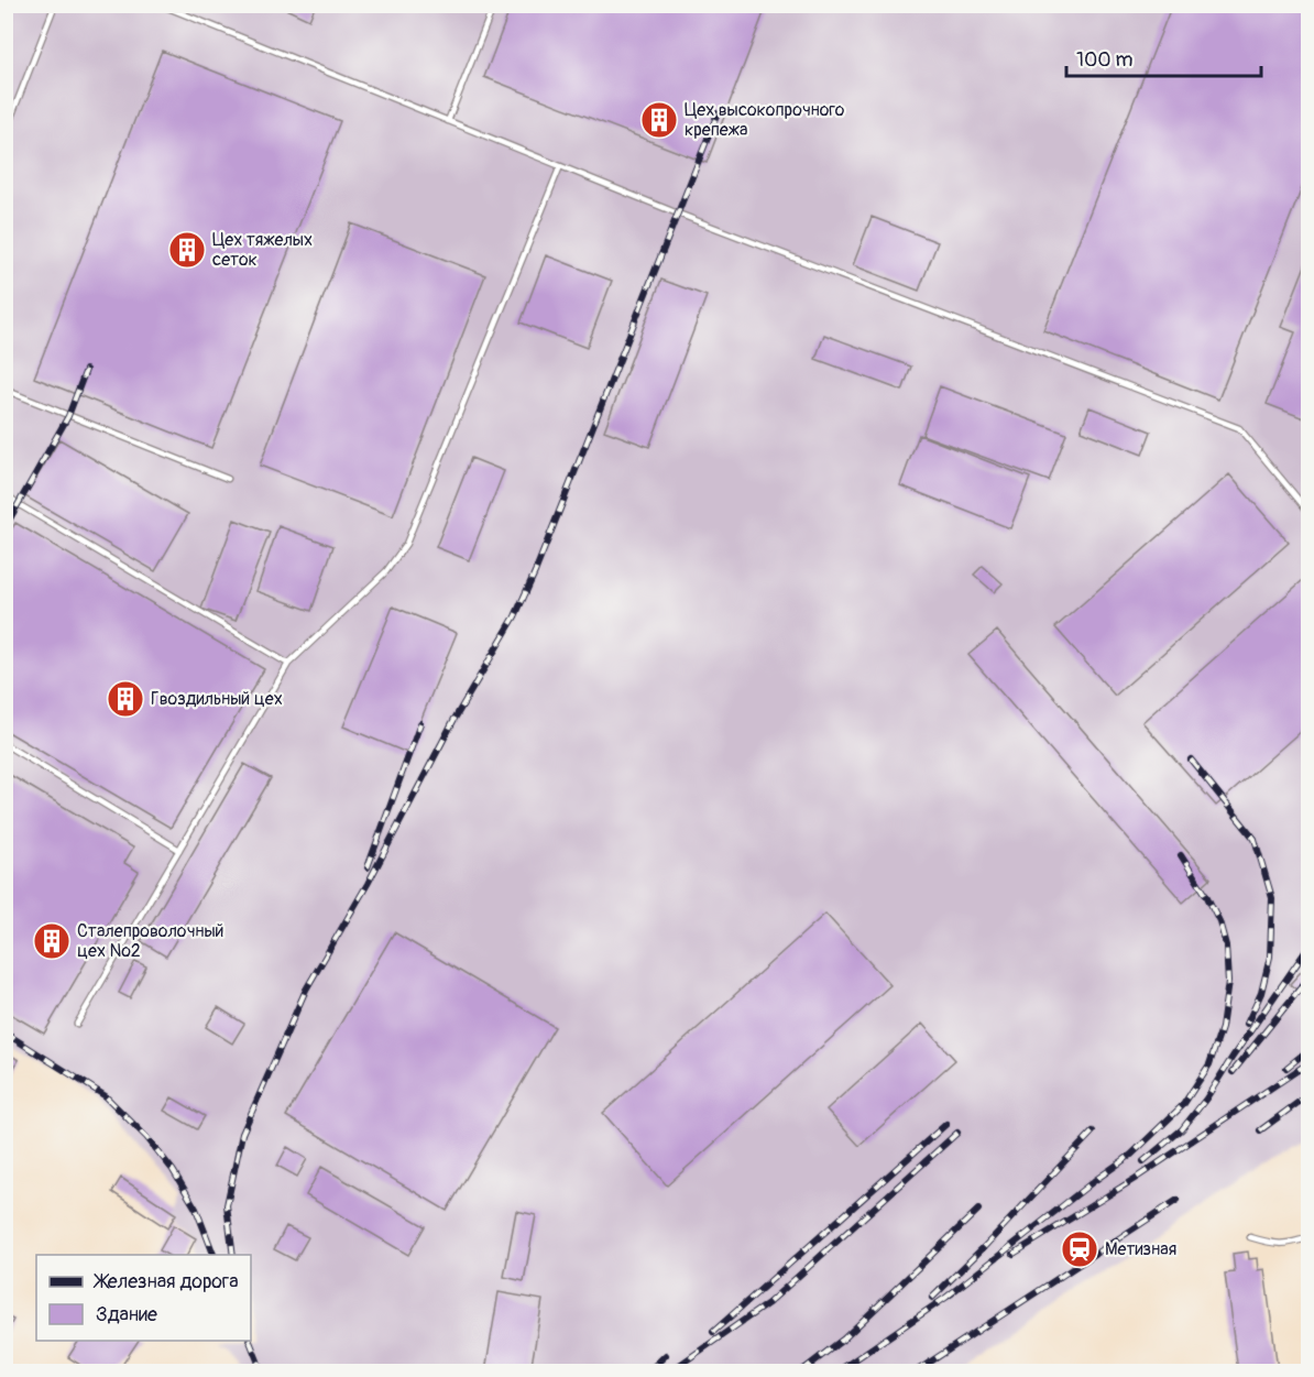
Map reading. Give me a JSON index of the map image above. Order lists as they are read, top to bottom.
{
  "places": {
    "building": [
      "Цех высокопрочного крепежа",
      "Цех тяжелых сеток",
      "Гвоздильный цех",
      "Сталепроволочный цех №2"
    ],
    "station": ["Метизная"]
  },
  "legend": ["Железная дорога", "Здание"],
  "scale_bar": "100 m"
}
